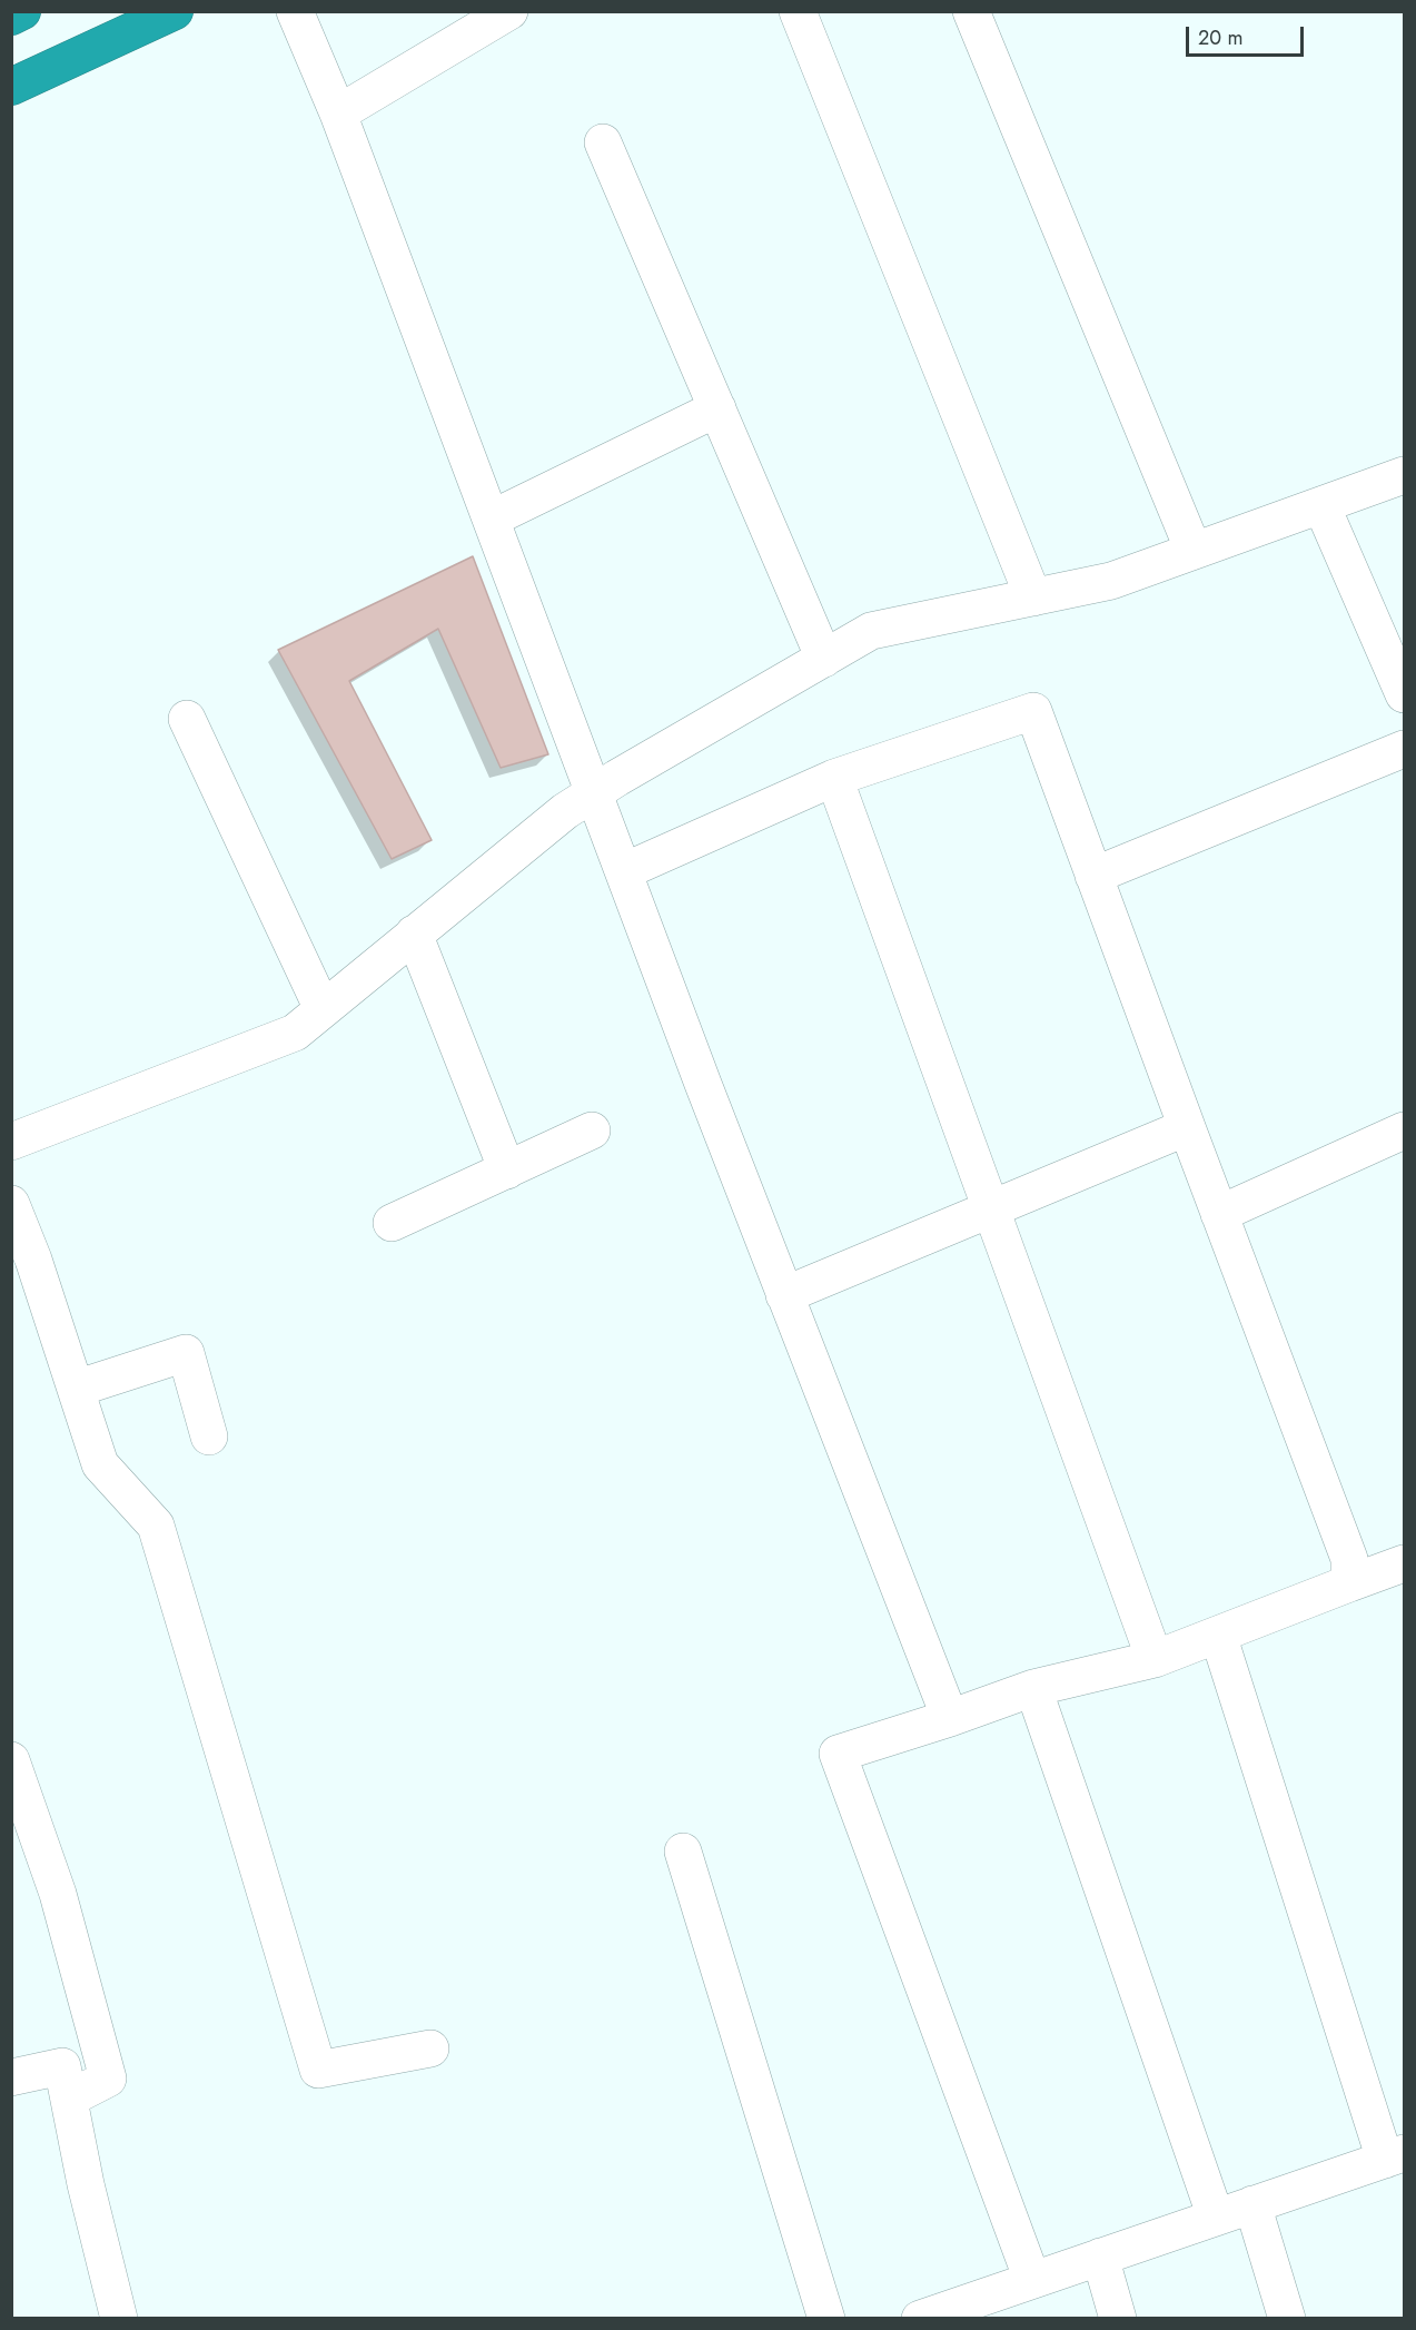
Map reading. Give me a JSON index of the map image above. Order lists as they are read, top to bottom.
{
  "scale_bar": "20 m"
}
